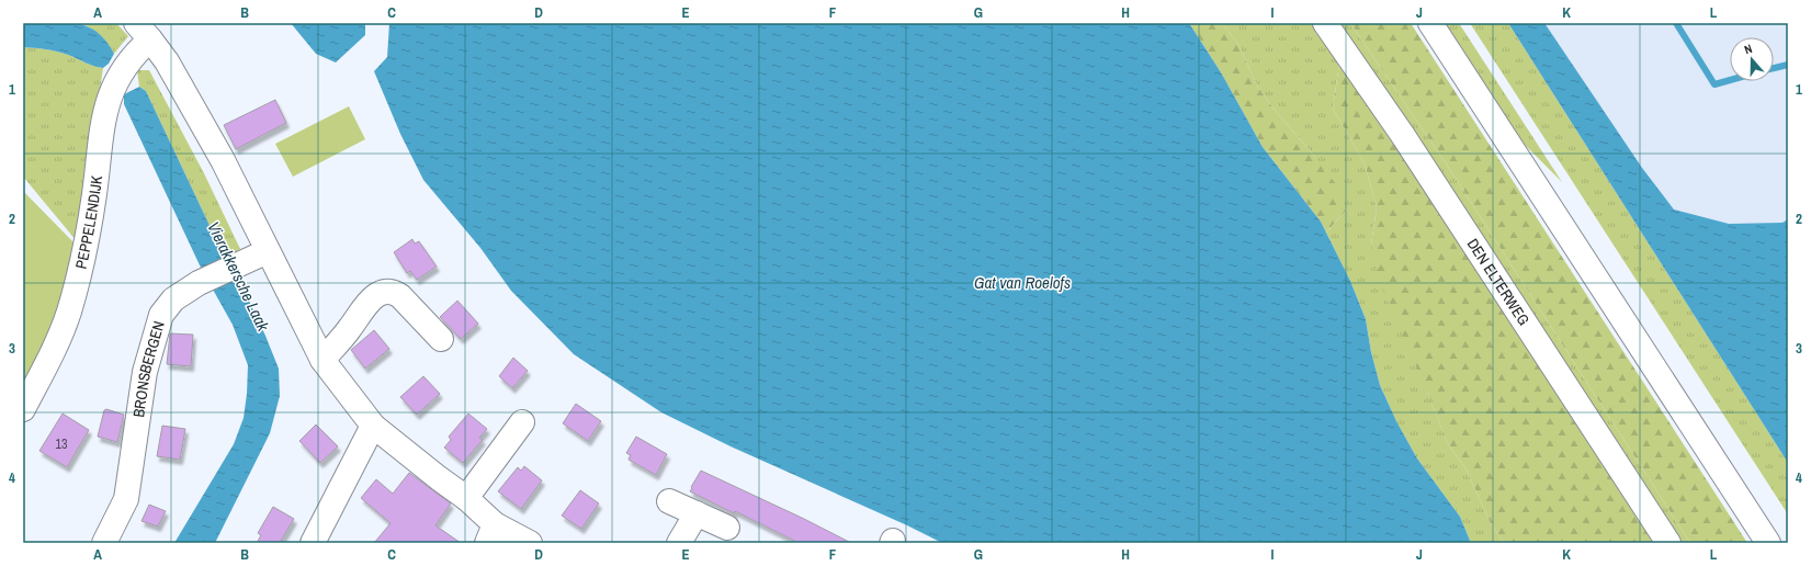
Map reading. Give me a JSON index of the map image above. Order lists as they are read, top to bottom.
{
  "streets": {
    "street": ["PEPPELENDIJK", "DEN ELTERWEG", "BRONSBERGEN"]
  },
  "water": ["Vierakkersche Laak", "Gat van Roelofs"],
  "house_numbers": ["13"],
  "north": "top",
  "grid": {
    "columns": [
      "A",
      "B",
      "C",
      "D",
      "E",
      "F",
      "G",
      "H",
      "I",
      "J",
      "K",
      "L"
    ],
    "rows": [
      "1",
      "2",
      "3",
      "4"
    ]
  }
}
